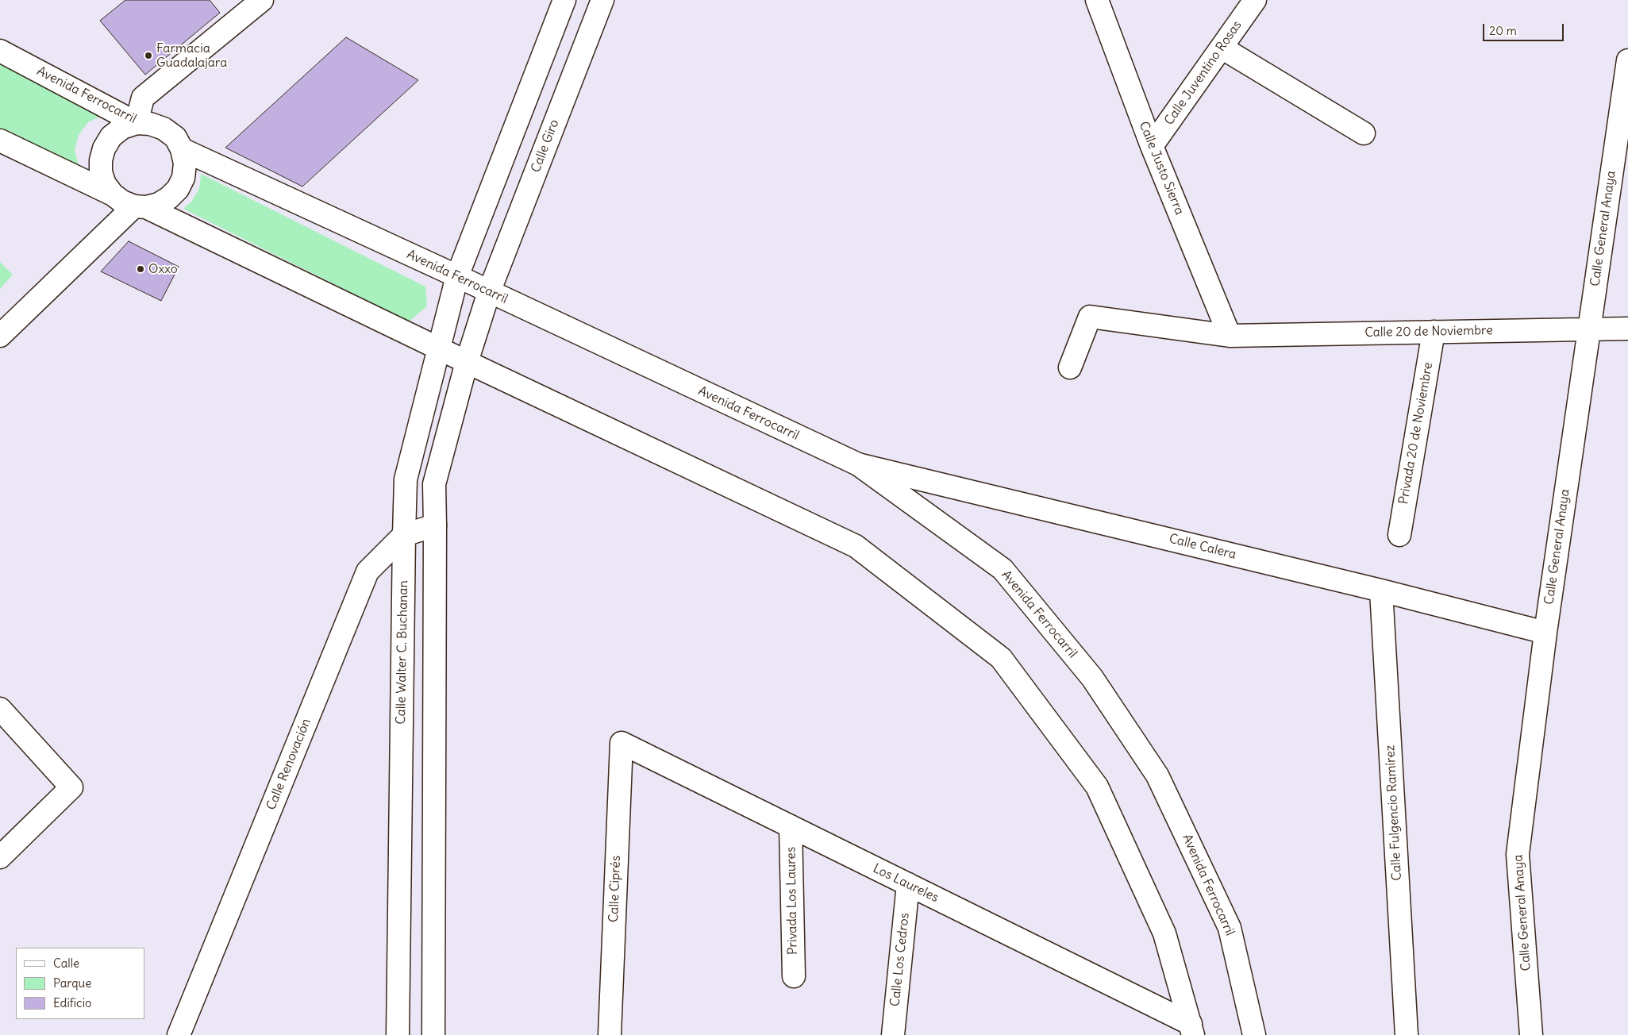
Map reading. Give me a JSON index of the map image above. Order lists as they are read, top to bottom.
{
  "streets": {
    "street": [
      "Calle Juventino Rosas",
      "Avenida Ferrocarril",
      "Calle Giro",
      "Calle Justo Sierra",
      "Calle General Anaya",
      "Calle 20 de Noviembre",
      "Privada 20 de Noviembre",
      "Calle Calera",
      "Calle Walter C. Buchanan",
      "Calle Renovación",
      "Calle Fulgencio Ramírez",
      "Los Laureles",
      "Calle Ciprés",
      "Privada Los Laures",
      "Calle Los Cedros"
    ]
  },
  "crossings": [
    ["Calle Juventino Rosas", "Calle Justo Sierra"],
    ["Avenida Ferrocarril", "Calle Giro"],
    ["Avenida Ferrocarril", "Calle Calera"],
    ["Avenida Ferrocarril", "Calle Walter C. Buchanan"],
    ["Calle Justo Sierra", "Calle 20 de Noviembre"],
    ["Calle General Anaya", "Calle 20 de Noviembre"],
    ["Calle General Anaya", "Calle Calera"],
    ["Calle 20 de Noviembre", "Privada 20 de Noviembre"],
    ["Calle Calera", "Calle Fulgencio Ramírez"],
    ["Calle Walter C. Buchanan", "Calle Renovación"],
    ["Los Laureles", "Calle Ciprés"],
    ["Los Laureles", "Privada Los Laures"],
    ["Los Laureles", "Calle Los Cedros"]
  ],
  "places": ["Farmacia Guadalajara", "Oxxo"],
  "legend": ["Calle", "Parque", "Edificio"],
  "scale_bar": "20 m"
}
